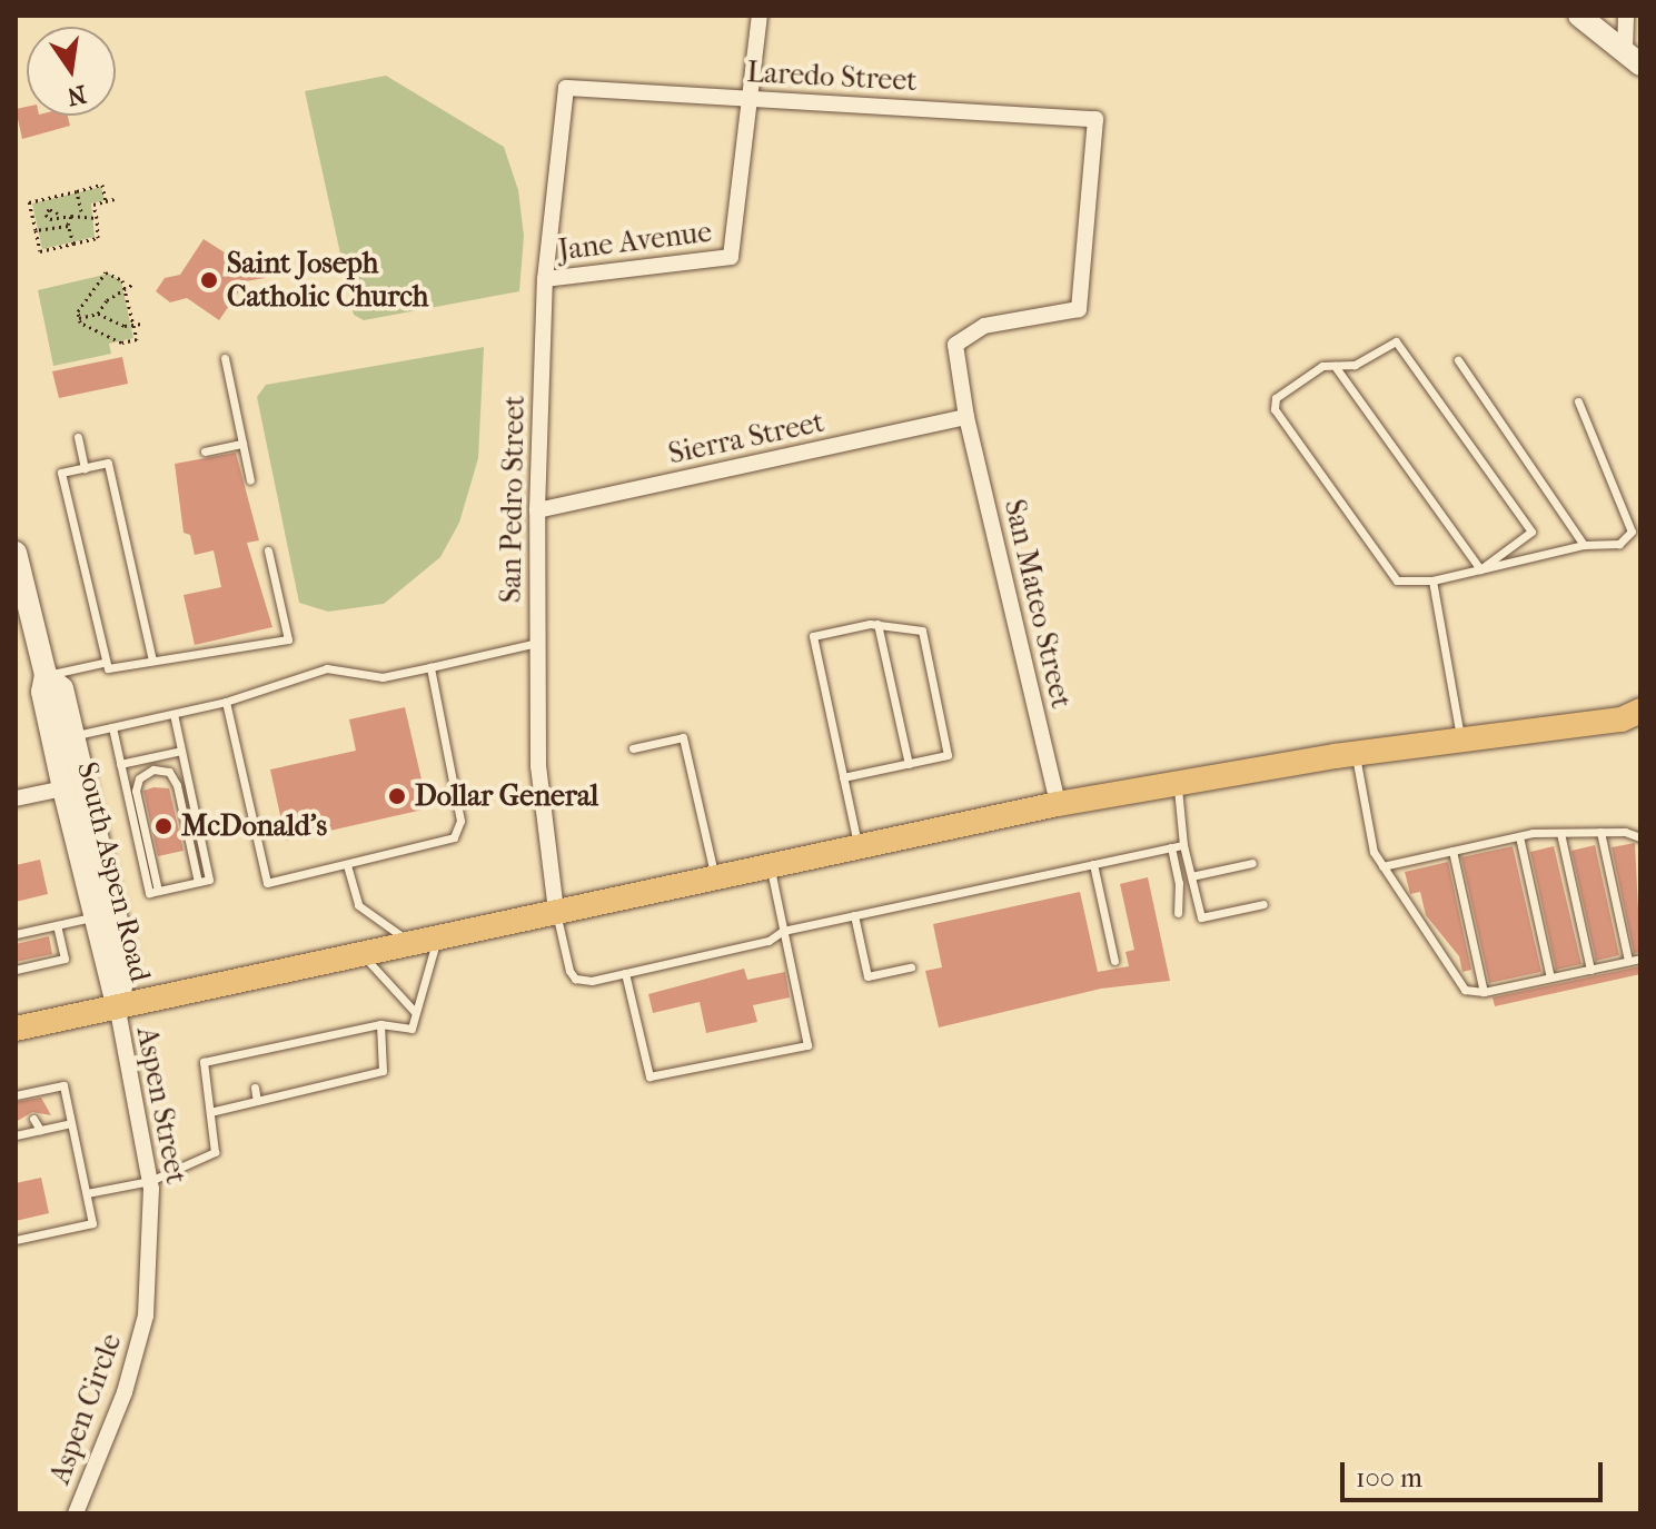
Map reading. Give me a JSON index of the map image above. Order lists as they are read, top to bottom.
{
  "streets": {
    "street": [
      "Laredo Street",
      "Jane Avenue",
      "Sierra Street",
      "San Pedro Street",
      "San Mateo Street",
      "South Aspen Road",
      "Aspen Street",
      "Aspen Circle"
    ]
  },
  "crossings": [
    ["Laredo Street", "Jane Avenue"],
    ["Laredo Street", "San Pedro Street"],
    ["Laredo Street", "San Mateo Street"],
    ["Jane Avenue", "San Pedro Street"],
    ["Sierra Street", "San Pedro Street"],
    ["Sierra Street", "San Mateo Street"],
    ["South Aspen Road", "Aspen Street"],
    ["Aspen Street", "Aspen Circle"]
  ],
  "places": ["Saint Joseph Catholic Church", "Dollar General", "McDonald's"],
  "scale_bar": "100 m",
  "north": "bottom"
}
